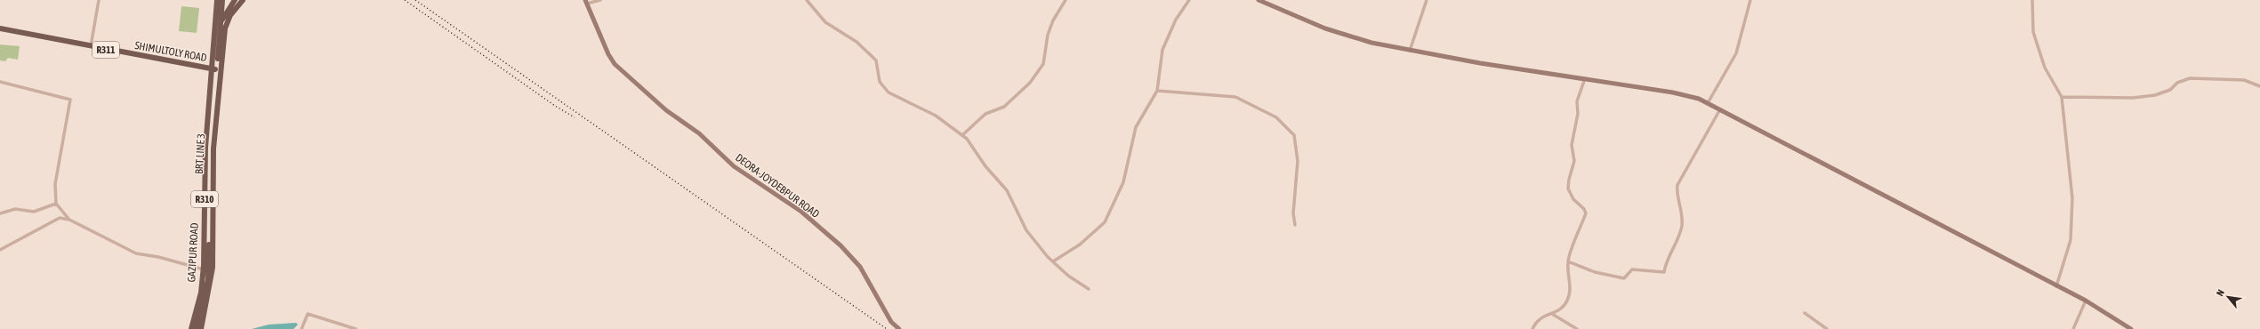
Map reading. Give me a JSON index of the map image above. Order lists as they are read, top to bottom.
{
  "streets": {
    "main road": [
      "R311",
      "SHIMULTOLY ROAD",
      "BRT LINE 3",
      "R310",
      "GAZIPUR ROAD"
    ],
    "street": ["DEORA-JOYDEBPUR ROAD"]
  },
  "crossings": [
    ["SHIMULTOLY ROAD", "BRT LINE 3"],
    ["SHIMULTOLY ROAD", "R310"],
    ["SHIMULTOLY ROAD", "GAZIPUR ROAD"],
    ["BRT LINE 3", "R310"],
    ["BRT LINE 3", "GAZIPUR ROAD"],
    ["R310", "GAZIPUR ROAD"]
  ],
  "north": "top left"
}
